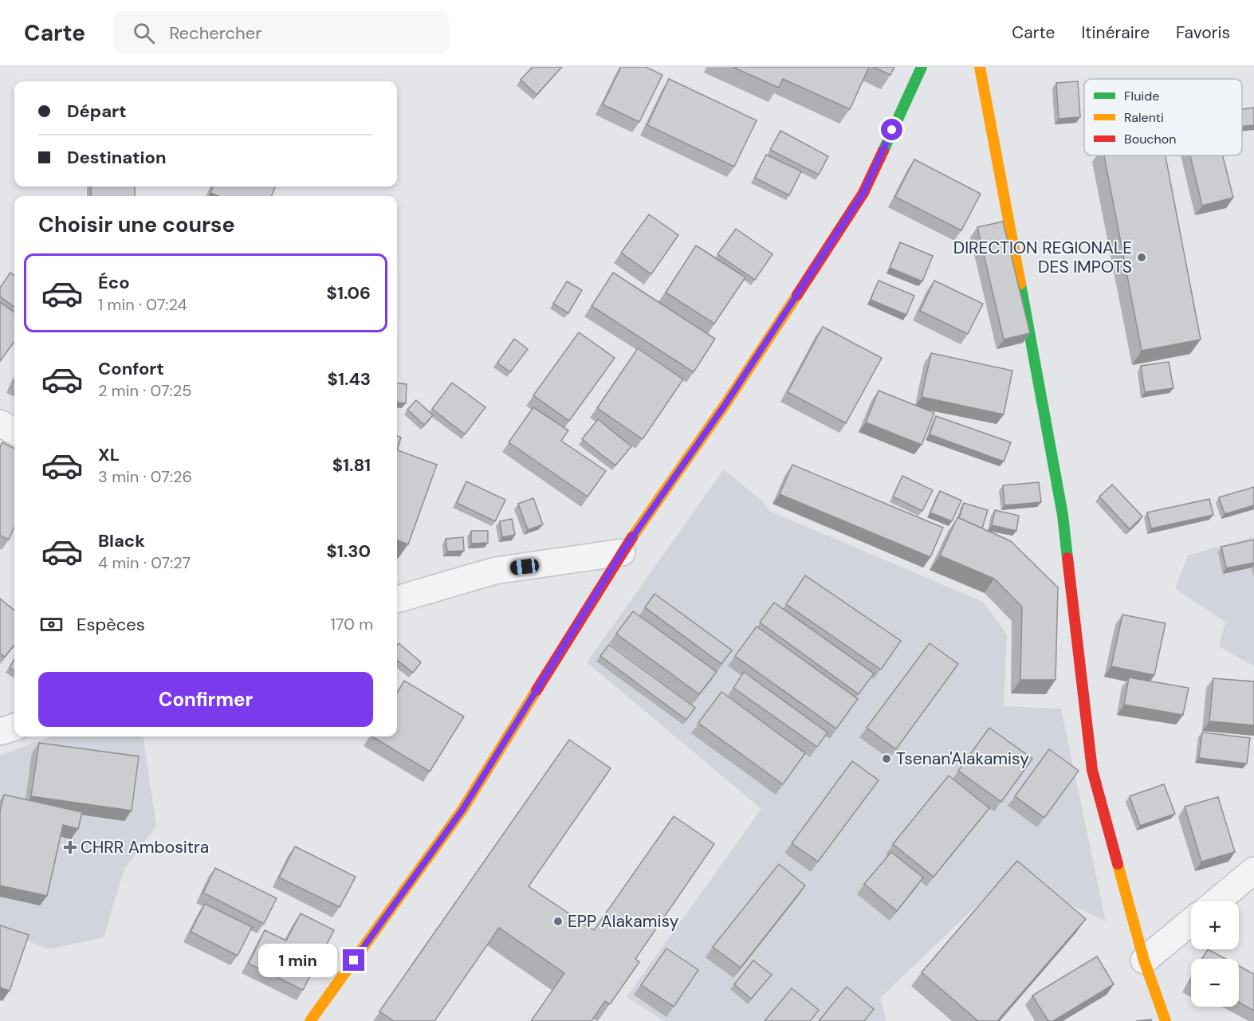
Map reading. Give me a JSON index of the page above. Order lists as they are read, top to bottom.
{
  "places": {
    "other": ["DIRECTION REGIONALE DES IMPOTS", "Tsenan'Alakamisy", "EPP Alakamisy"],
    "health": ["CHRR Ambositra"]
  },
  "legend": ["Fluide", "Ralenti", "Bouchon"],
  "page": {
    "header": "Carte",
    "search": "Rechercher",
    "nav": ["Carte", "Itinéraire", "Favoris"],
    "banner": ["Départ", "Destination"],
    "heading": "Choisir une course",
    "list": [
      {
        "name": "Éco",
        "note": "1 min · 07:24",
        "value": "$1.06"
      },
      {
        "name": "Confort",
        "note": "2 min · 07:25",
        "value": "$1.43"
      },
      {
        "name": "XL",
        "note": "3 min · 07:26",
        "value": "$1.81"
      },
      {
        "name": "Black",
        "note": "4 min · 07:27",
        "value": "$1.30"
      }
    ],
    "pay": ["Espèces", "170 m"],
    "buttons": "Confirmer",
    "map_buttons": ["+", "−"],
    "bubble": "1 min"
  }
}
